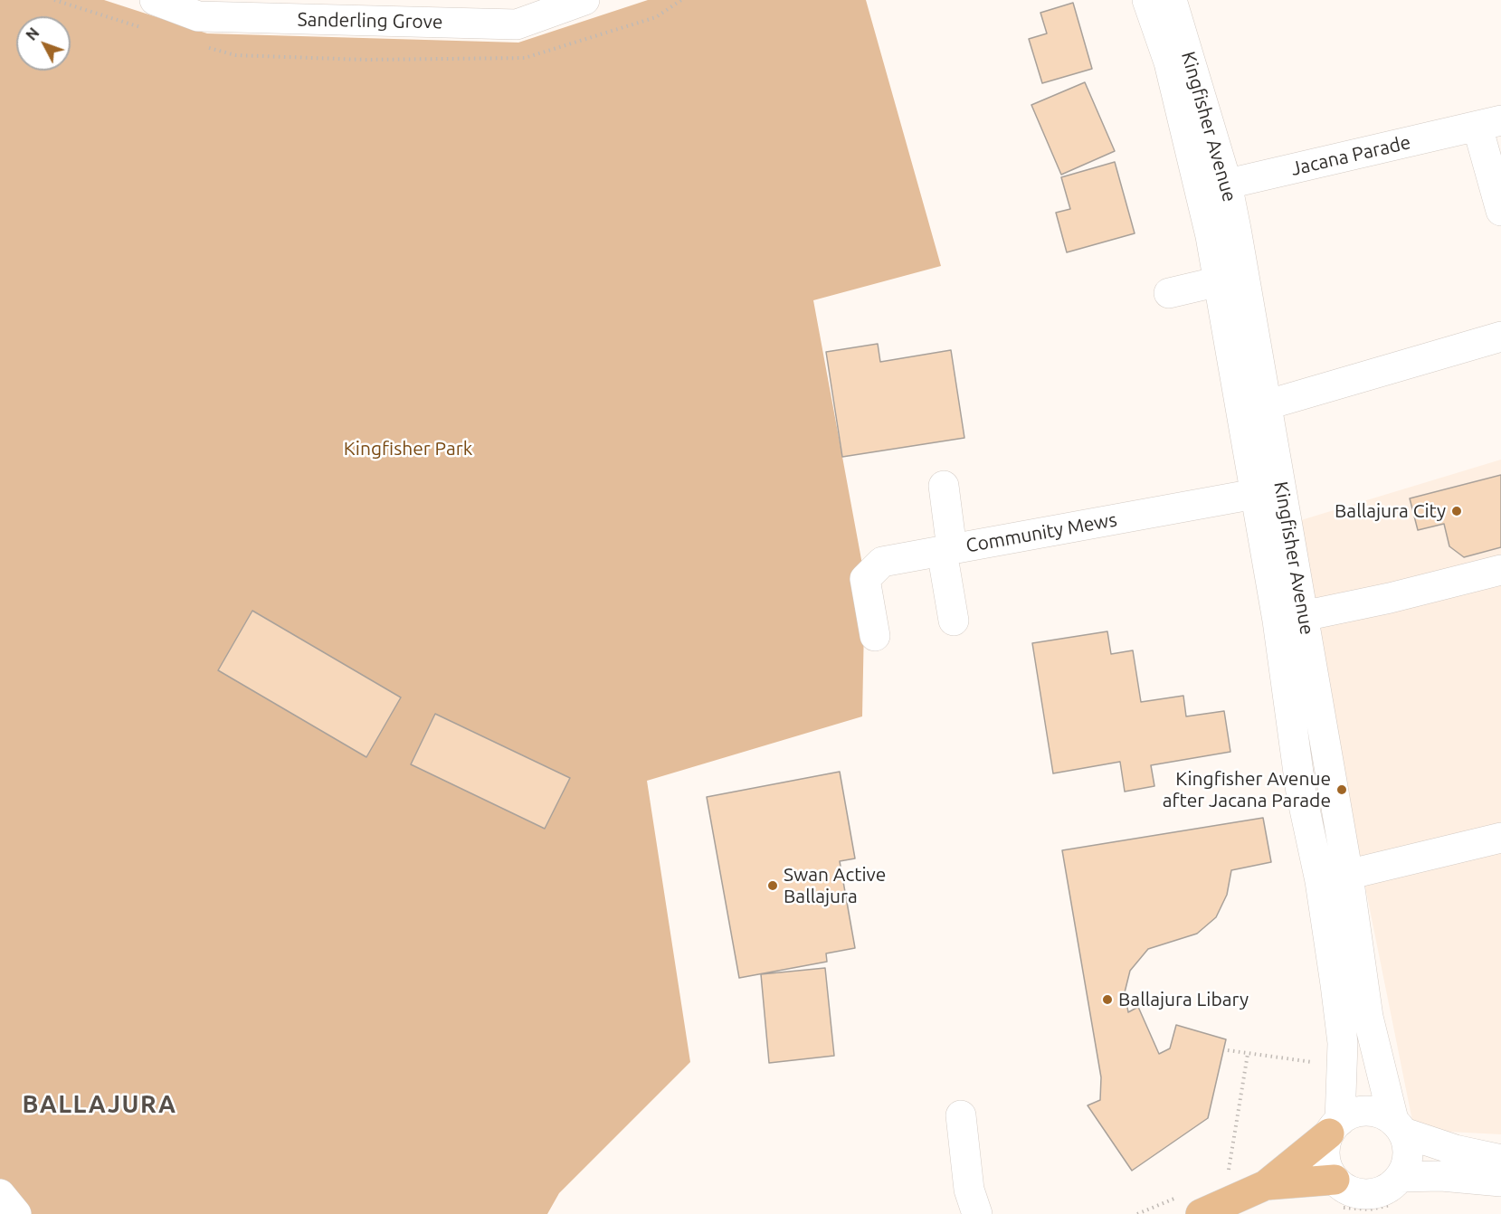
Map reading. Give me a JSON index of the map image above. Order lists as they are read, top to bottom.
{
  "streets": {
    "street": [
      "Sanderling Grove",
      "Kingfisher Avenue",
      "Jacana Parade",
      "Community Mews"
    ]
  },
  "crossings": [
    ["Kingfisher Avenue", "Jacana Parade"],
    ["Kingfisher Avenue", "Community Mews"]
  ],
  "districts": ["BALLAJURA"],
  "parks": ["Kingfisher Park"],
  "places": [
    "Ballajura City",
    "Kingfisher Avenue after Jacana Parade",
    "Swan Active Ballajura",
    "Ballajura Libary"
  ],
  "north": "top left"
}
